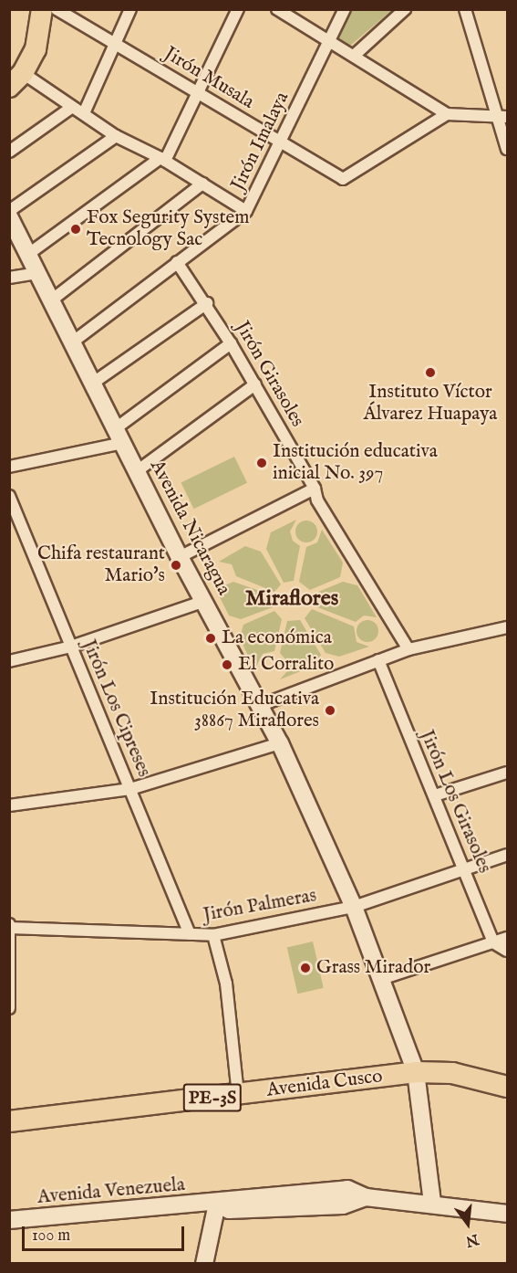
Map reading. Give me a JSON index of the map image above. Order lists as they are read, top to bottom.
{
  "streets": {
    "highway": ["Avenida Cusco", "PE-3S"],
    "street": [
      "Jirón Musala",
      "Jirón Imalaya",
      "Jirón Girasoles",
      "Avenida Nicaragua",
      "Jirón Los Cipreses",
      "Jirón Los Girasoles",
      "Jirón Palmeras",
      "Avenida Venezuela"
    ]
  },
  "crossings": [
    ["Jirón Musala", "Jirón Imalaya"],
    ["Jirón Imalaya", "Jirón Girasoles"],
    ["Jirón Imalaya", "Avenida Nicaragua"],
    ["Avenida Nicaragua", "Jirón Palmeras"],
    ["Avenida Nicaragua", "Avenida Cusco"],
    ["Jirón Los Cipreses", "Jirón Palmeras"],
    ["Jirón Los Girasoles", "Jirón Palmeras"]
  ],
  "districts": ["Miraflores"],
  "places": [
    "Fox Segurity System Tecnology Sac",
    "Instituto Víctor Álvarez Huapaya",
    "Institución educativa inicial No. 397",
    "Chifa restaurant Mario's",
    "La económica",
    "El Corralito",
    "Institución Educativa 38867 Miraflores",
    "Grass Mirador"
  ],
  "scale_bar": "100 m",
  "north": "bottom"
}
